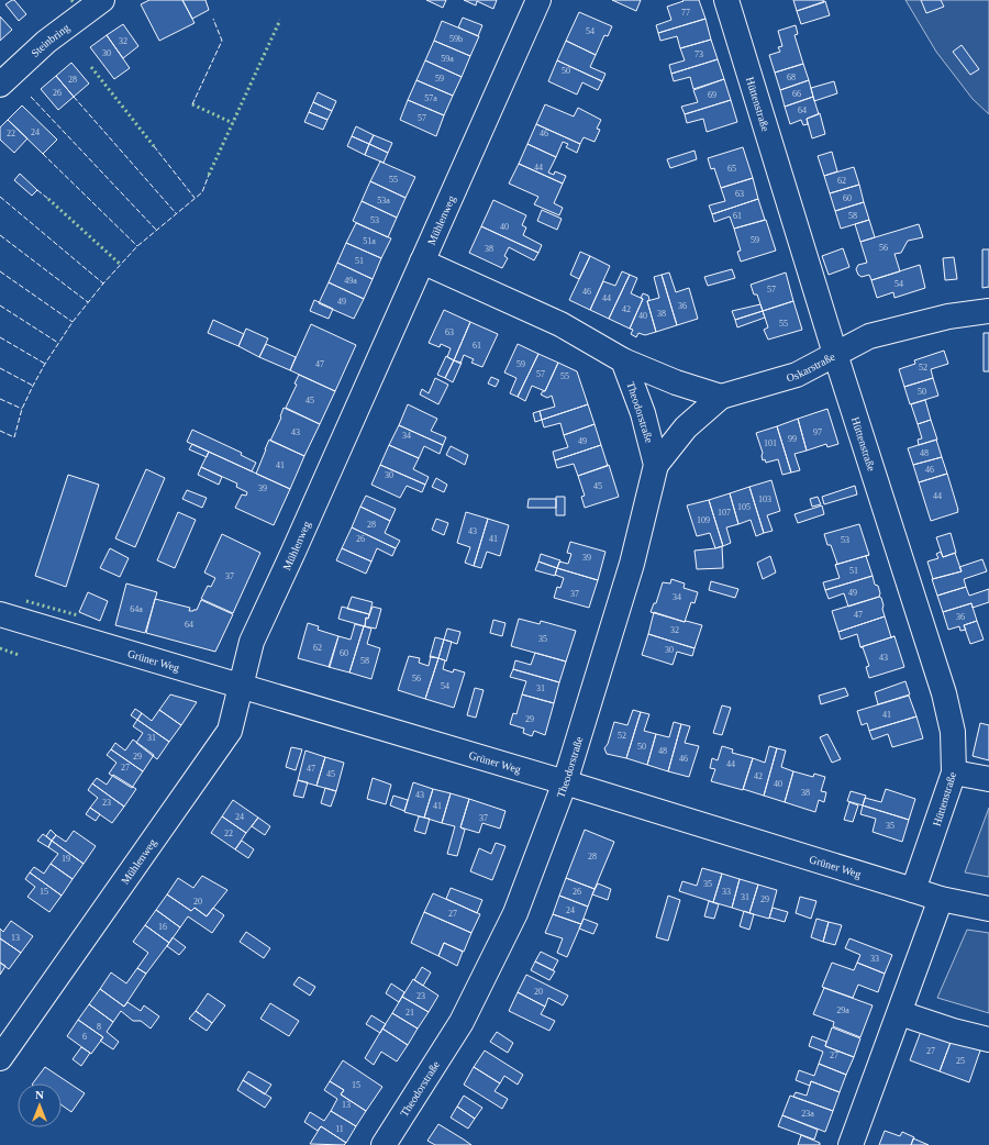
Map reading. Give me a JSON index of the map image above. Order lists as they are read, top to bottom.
{
  "streets": {
    "street": [
      "Steinbring",
      "Hüttenstraße",
      "Mühlenweg",
      "Oskarstraße",
      "Theodorstraße",
      "Grüner Weg"
    ]
  },
  "crossings": [
    ["Hüttenstraße", "Oskarstraße"],
    ["Hüttenstraße", "Grüner Weg"],
    ["Mühlenweg", "Theodorstraße"],
    ["Mühlenweg", "Grüner Weg"],
    ["Oskarstraße", "Theodorstraße"],
    ["Theodorstraße", "Grüner Weg"]
  ],
  "house_numbers": [
    "77",
    "54",
    "59b",
    "32",
    "30",
    "73",
    "59a",
    "50",
    "68",
    "59",
    "28",
    "26",
    "66",
    "69",
    "57a",
    "64",
    "57",
    "24",
    "22",
    "46",
    "44",
    "65",
    "55",
    "62",
    "63",
    "60",
    "53a",
    "61",
    "58",
    "53",
    "40",
    "59",
    "51a",
    "56",
    "38",
    "51",
    "49a",
    "54",
    "57",
    "46",
    "44",
    "49",
    "36",
    "42",
    "38",
    "40",
    "55",
    "63",
    "61",
    "47",
    "59",
    "52",
    "57",
    "55",
    "50",
    "45",
    "43",
    "97",
    "34",
    "99",
    "49",
    "101",
    "48",
    "41",
    "46",
    "30",
    "45",
    "39",
    "44",
    "103",
    "105",
    "107",
    "109",
    "28",
    "43",
    "26",
    "41",
    "53",
    "39",
    "51",
    "37",
    "49",
    "37",
    "34",
    "64a",
    "47",
    "36",
    "64",
    "32",
    "35",
    "62",
    "30",
    "60",
    "43",
    "58",
    "56",
    "54",
    "31",
    "41",
    "29",
    "52",
    "31",
    "50",
    "48",
    "29",
    "46",
    "44",
    "27",
    "47",
    "45",
    "42",
    "40",
    "38",
    "43",
    "23",
    "41",
    "24",
    "37",
    "35",
    "22",
    "28",
    "19",
    "35",
    "15",
    "26",
    "33",
    "31",
    "29",
    "20",
    "24",
    "27",
    "16",
    "13",
    "33",
    "20",
    "23",
    "29a",
    "21",
    "8",
    "6",
    "27",
    "27",
    "25",
    "15",
    "13",
    "23a",
    "11"
  ],
  "north": "top"
}
